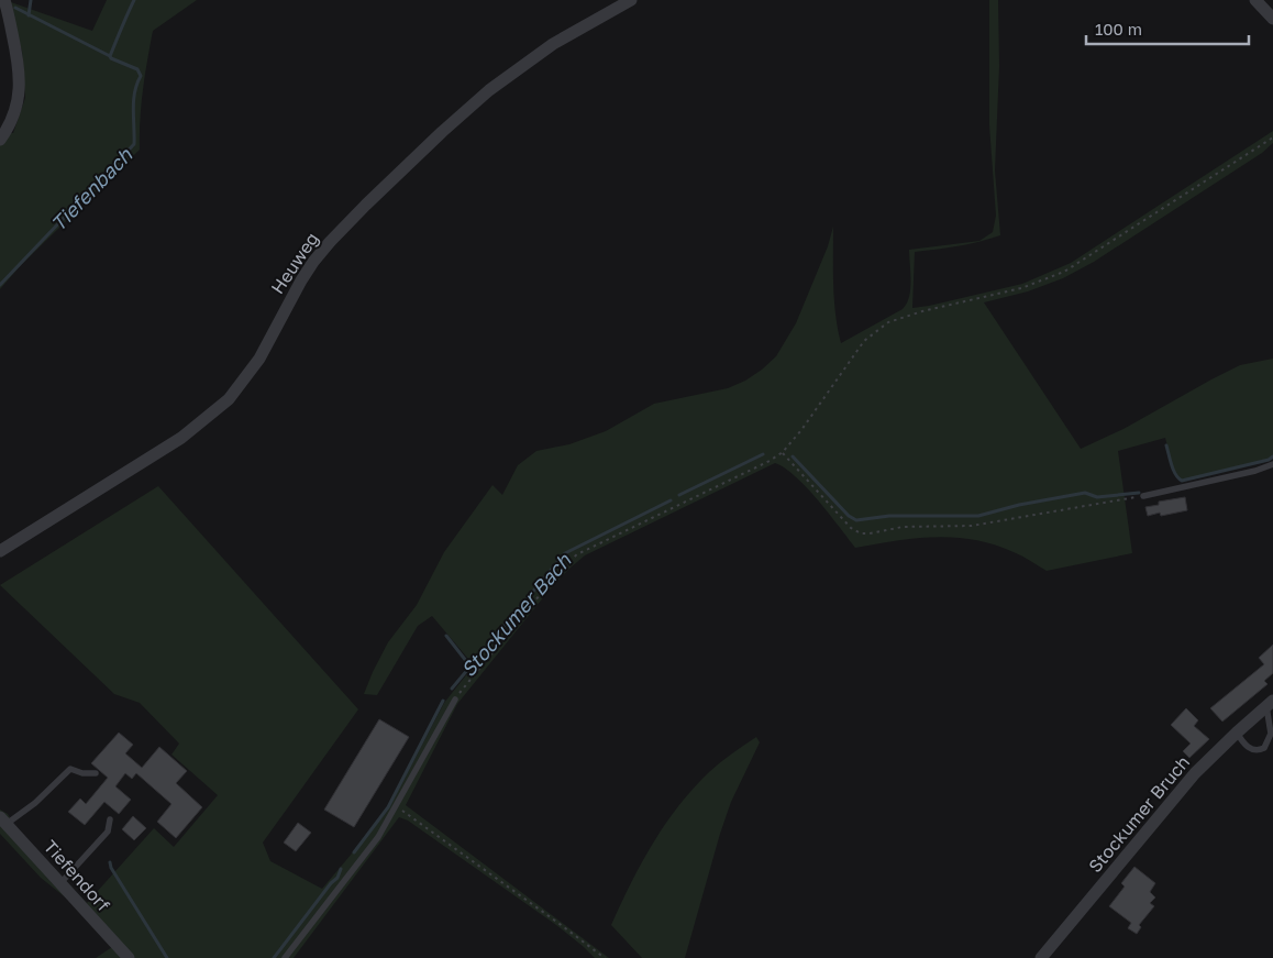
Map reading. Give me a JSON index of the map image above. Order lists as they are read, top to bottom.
{
  "streets": {
    "street": ["Heuweg", "Stockumer Bruch", "Tiefendorf"]
  },
  "water": ["Tiefenbach", "Stockumer Bach"],
  "scale_bar": "100 m"
}
